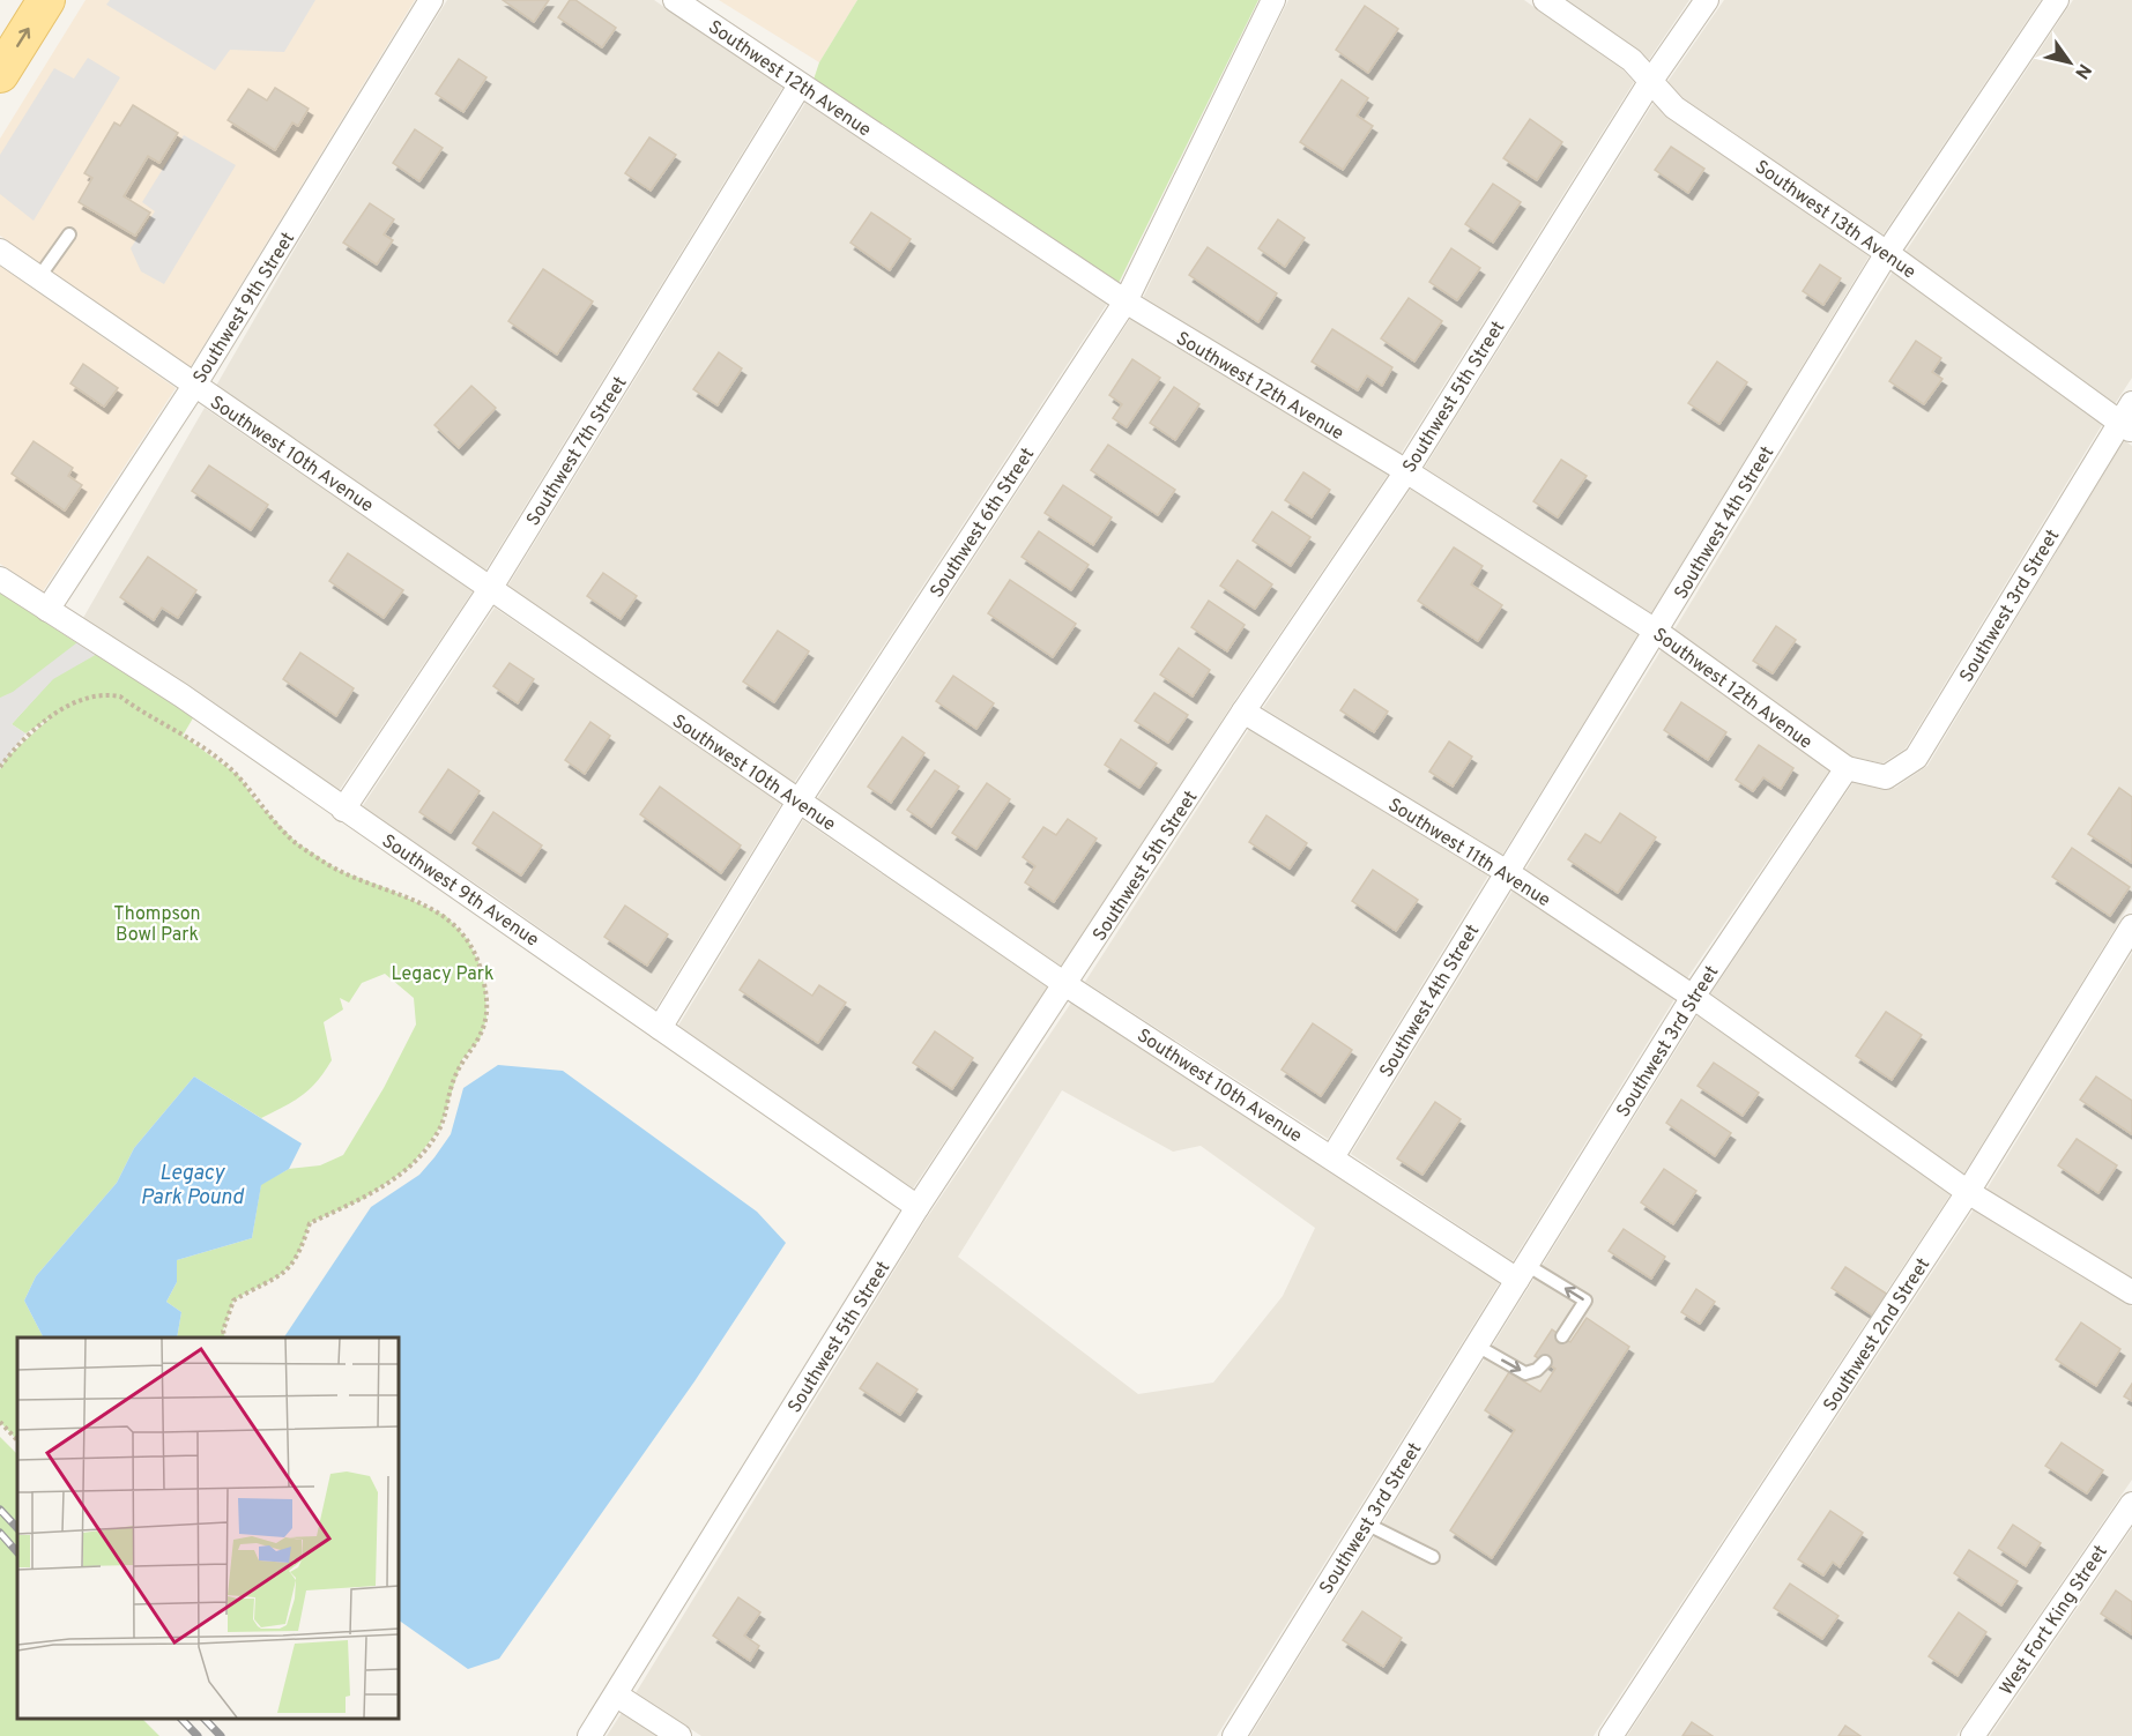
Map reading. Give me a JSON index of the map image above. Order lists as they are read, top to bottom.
{
  "streets": {
    "street": [
      "Southwest 12th Avenue",
      "Southwest 13th Avenue",
      "Southwest 9th Street",
      "Southwest 5th Street",
      "Southwest 7th Street",
      "Southwest 10th Avenue",
      "Southwest 6th Street",
      "Southwest 4th Street",
      "Southwest 3rd Street",
      "Southwest 11th Avenue",
      "Southwest 9th Avenue",
      "Southwest 2nd Street",
      "West Fort King Street"
    ]
  },
  "crossings": [
    ["Southwest 12th Avenue", "Southwest 5th Street"],
    ["Southwest 12th Avenue", "Southwest 7th Street"],
    ["Southwest 12th Avenue", "Southwest 6th Street"],
    ["Southwest 12th Avenue", "Southwest 4th Street"],
    ["Southwest 12th Avenue", "Southwest 3rd Street"],
    ["Southwest 13th Avenue", "Southwest 5th Street"],
    ["Southwest 13th Avenue", "Southwest 4th Street"],
    ["Southwest 13th Avenue", "Southwest 3rd Street"],
    ["Southwest 9th Street", "Southwest 10th Avenue"],
    ["Southwest 9th Street", "Southwest 9th Avenue"],
    ["Southwest 5th Street", "Southwest 10th Avenue"],
    ["Southwest 5th Street", "Southwest 11th Avenue"],
    ["Southwest 5th Street", "Southwest 9th Avenue"],
    ["Southwest 7th Street", "Southwest 10th Avenue"],
    ["Southwest 7th Street", "Southwest 9th Avenue"],
    ["Southwest 10th Avenue", "Southwest 6th Street"],
    ["Southwest 10th Avenue", "Southwest 4th Street"],
    ["Southwest 10th Avenue", "Southwest 3rd Street"],
    ["Southwest 6th Street", "Southwest 9th Avenue"],
    ["Southwest 4th Street", "Southwest 11th Avenue"],
    ["Southwest 3rd Street", "Southwest 11th Avenue"],
    ["Southwest 11th Avenue", "Southwest 2nd Street"]
  ],
  "water": ["Legacy Park Pound"],
  "parks": ["Thompson Bowl Park", "Legacy Park"],
  "north": "bottom right"
}
